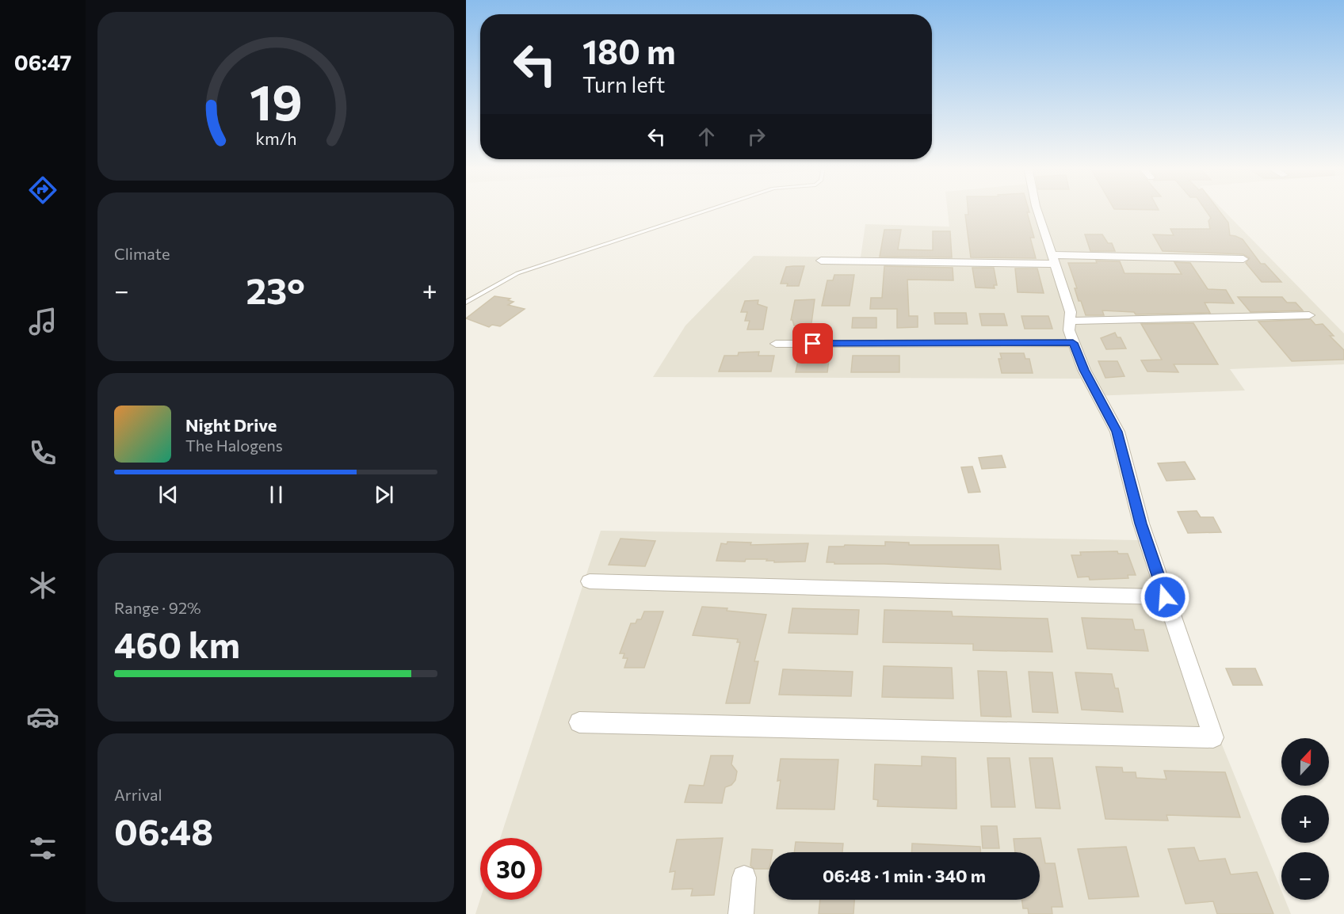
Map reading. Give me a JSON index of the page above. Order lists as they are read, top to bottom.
{
  "north": "top",
  "page": {
    "tabs": "06:47",
    "turn": ["180 m", "Turn left"],
    "tile": [
      "Climate",
      ["Range · 92%", "460 km"],
      ["Arrival", "06:48"]
    ],
    "heat": ["−", "23°", "+"],
    "song": ["Night Drive", "The Halogens"],
    "map_buttons": ["+", "−"],
    "limit": "30",
    "trip": "06:48 · 1 min · 340 m",
    "gauge": ["19", "km/h"]
  }
}
